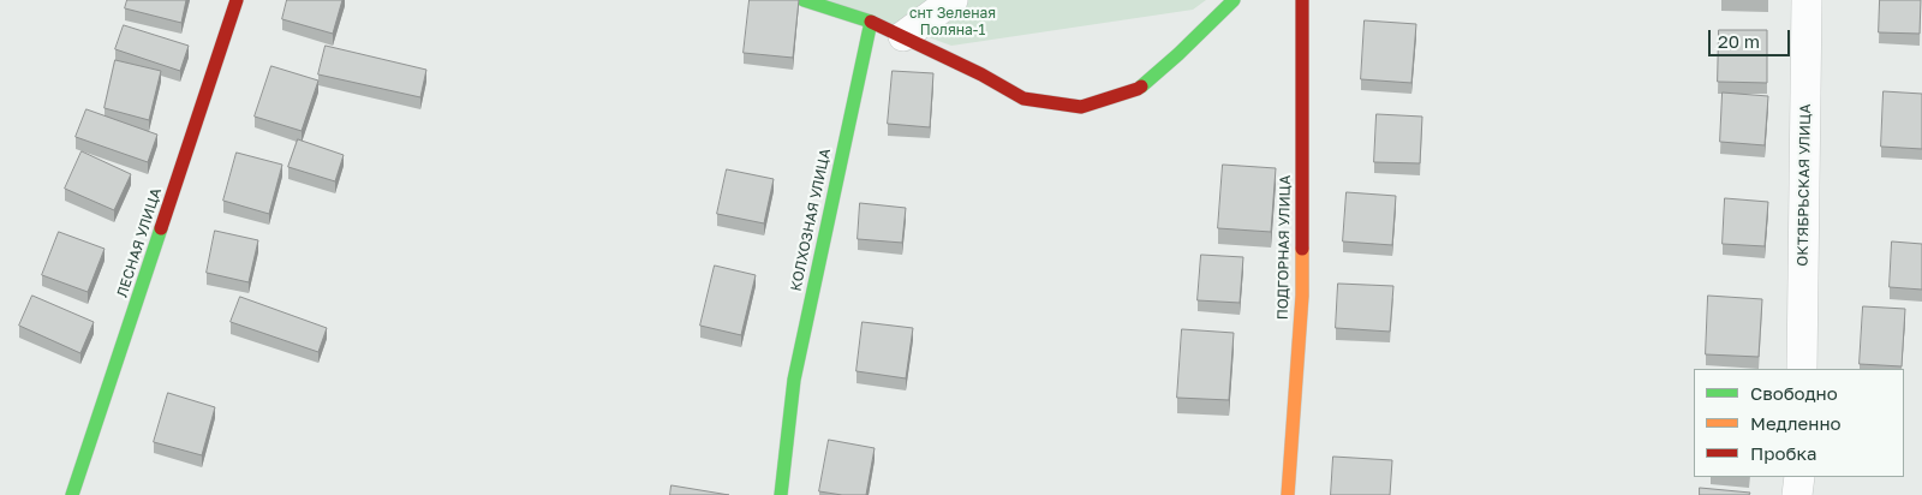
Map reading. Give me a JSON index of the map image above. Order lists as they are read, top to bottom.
{
  "streets": {
    "street": [
      "ОКТЯБРЬСКАЯ УЛИЦА",
      "КОЛХОЗНАЯ УЛИЦА",
      "ЛЕСНАЯ УЛИЦА",
      "ПОДГОРНАЯ УЛИЦА"
    ]
  },
  "parks": ["снт Зеленая Поляна-1"],
  "legend": ["Свободно", "Медленно", "Пробка"],
  "scale_bar": "20 m"
}
